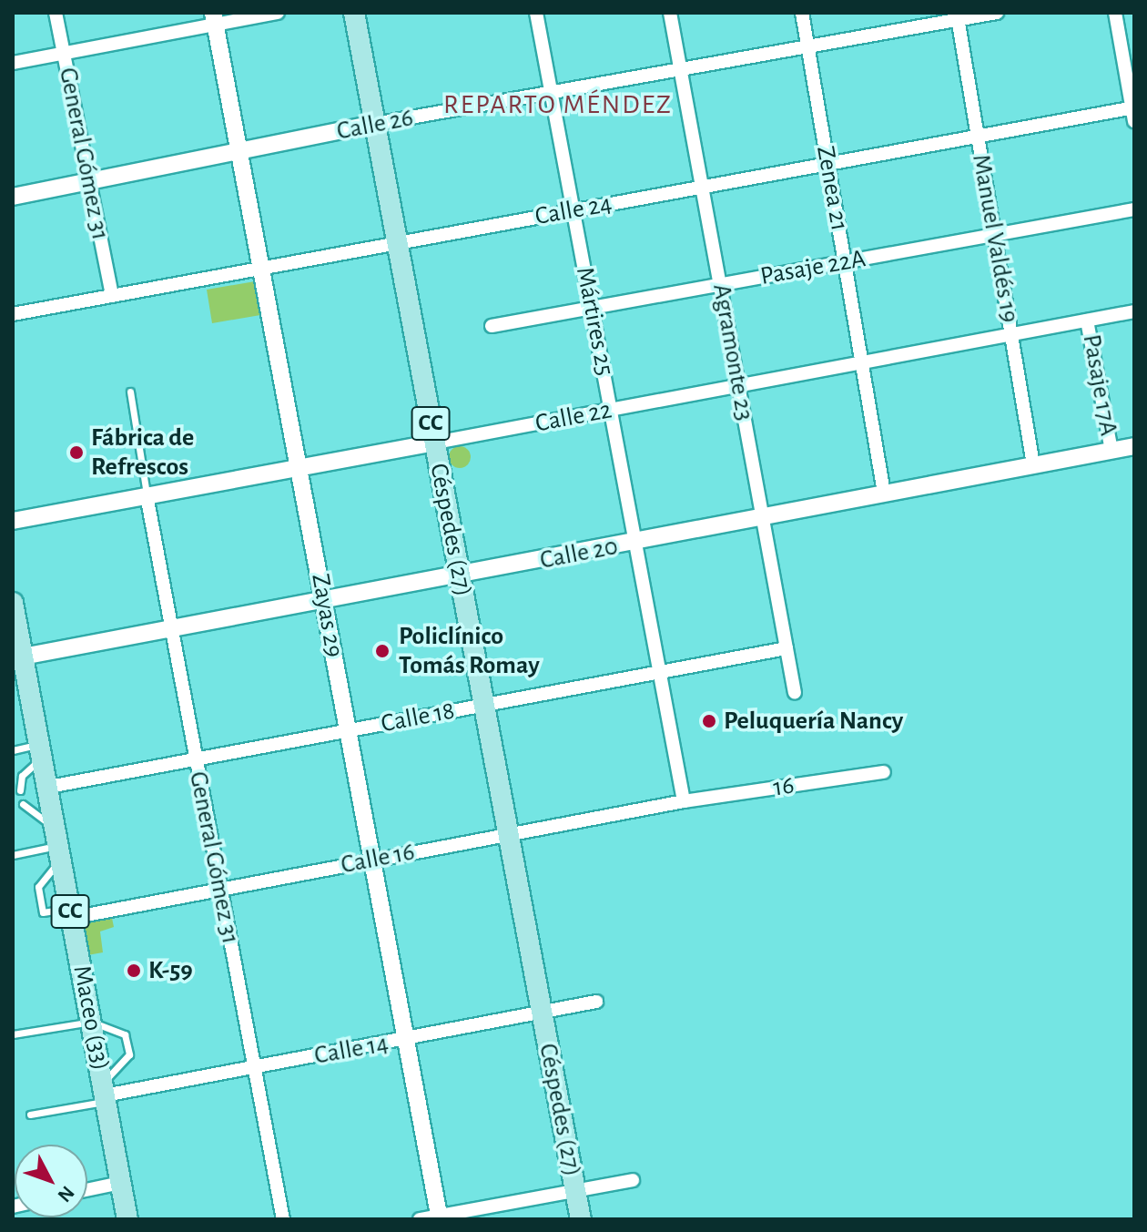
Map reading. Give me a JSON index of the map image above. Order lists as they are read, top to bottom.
{
  "streets": {
    "main road": ["CC", "Céspedes (27)", "Maceo (33)"],
    "street": [
      "Calle 26",
      "General Gómez 31",
      "Zenea 21",
      "Calle 24",
      "Manuel Valdés 19",
      "Pasaje 22A",
      "Mártires 25",
      "Agramonte 23",
      "Pasaje 17A",
      "Calle 22",
      "Calle 20",
      "Zayas 29",
      "Calle 18",
      "16",
      "Calle 16",
      "Calle 14"
    ]
  },
  "crossings": [
    ["Calle 26", "General Gómez 31"],
    ["Calle 26", "Zenea 21"],
    ["Calle 26", "Manuel Valdés 19"],
    ["Calle 26", "Mártires 25"],
    ["Calle 26", "Agramonte 23"],
    ["Calle 26", "Céspedes (27)"],
    ["Calle 26", "Zayas 29"],
    ["General Gómez 31", "Calle 24"],
    ["General Gómez 31", "Calle 22"],
    ["General Gómez 31", "Calle 20"],
    ["General Gómez 31", "Calle 18"],
    ["General Gómez 31", "Calle 16"],
    ["General Gómez 31", "Calle 14"],
    ["Zenea 21", "Calle 24"],
    ["Zenea 21", "Pasaje 22A"],
    ["Zenea 21", "Calle 22"],
    ["Zenea 21", "Calle 20"],
    ["Calle 24", "Manuel Valdés 19"],
    ["Calle 24", "Mártires 25"],
    ["Calle 24", "Agramonte 23"],
    ["Calle 24", "Céspedes (27)"],
    ["Calle 24", "Zayas 29"],
    ["Manuel Valdés 19", "Pasaje 22A"],
    ["Manuel Valdés 19", "Calle 22"],
    ["Manuel Valdés 19", "Calle 20"],
    ["Pasaje 22A", "Mártires 25"],
    ["Pasaje 22A", "Agramonte 23"],
    ["Mártires 25", "Calle 22"],
    ["Mártires 25", "Calle 20"],
    ["Mártires 25", "Calle 18"],
    ["Mártires 25", "16"],
    ["Mártires 25", "Calle 16"],
    ["Agramonte 23", "Calle 22"],
    ["Agramonte 23", "Calle 20"],
    ["Agramonte 23", "Calle 18"],
    ["Pasaje 17A", "Calle 22"],
    ["Pasaje 17A", "Calle 20"],
    ["Calle 22", "Céspedes (27)"],
    ["Calle 22", "Zayas 29"],
    ["Céspedes (27)", "Calle 20"],
    ["Céspedes (27)", "Calle 18"],
    ["Céspedes (27)", "Calle 16"],
    ["Céspedes (27)", "Calle 14"],
    ["Calle 20", "Zayas 29"],
    ["Calle 20", "Maceo (33)"],
    ["Zayas 29", "Calle 18"],
    ["Zayas 29", "Calle 16"],
    ["Zayas 29", "Calle 14"],
    ["Calle 18", "Maceo (33)"],
    ["16", "Calle 16"],
    ["Calle 16", "Maceo (33)"],
    ["Maceo (33)", "Calle 14"]
  ],
  "districts": ["REPARTO MÉNDEZ"],
  "places": [
    "Fábrica de Refrescos",
    "Policlínico Tomás Romay",
    "Peluquería Nancy",
    "K-59"
  ],
  "north": "bottom right"
}
